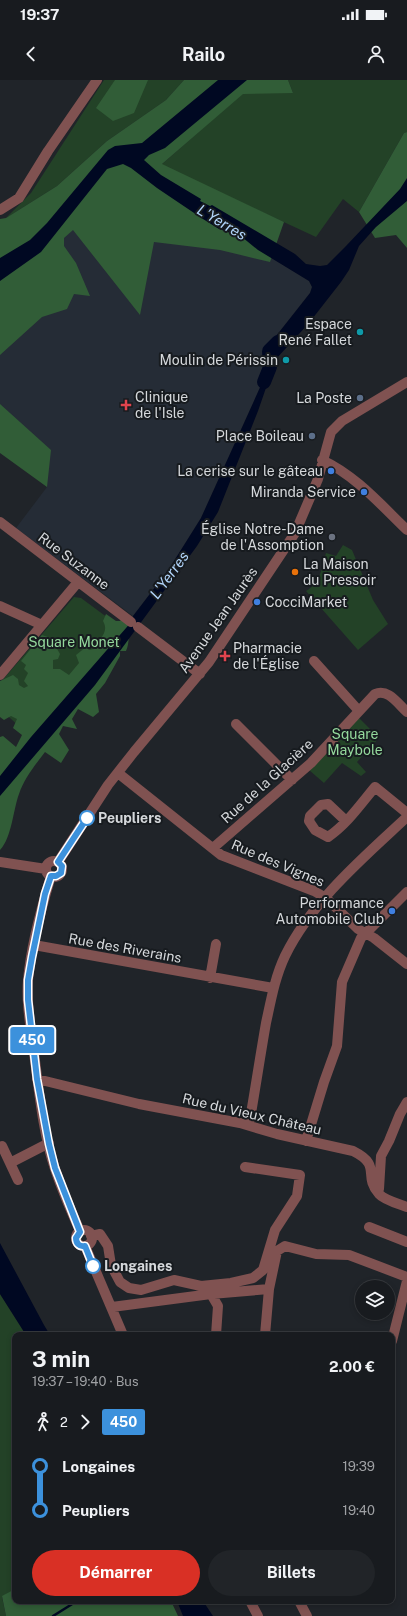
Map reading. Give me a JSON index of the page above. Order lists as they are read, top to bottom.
{
  "streets": {
    "street": [
      "Rue Suzanne",
      "Avenue Jean Jaurès",
      "Rue de la Glacière",
      "Rue des Vignes",
      "Rue des Riverains",
      "Rue du Vieux Château"
    ]
  },
  "crossings": [
    ["Rue Suzanne", "Avenue Jean Jaurès"],
    ["Avenue Jean Jaurès", "Rue des Vignes"],
    ["Rue de la Glacière", "Rue des Vignes"]
  ],
  "water": ["L'Yerres"],
  "parks": ["Square Monet", "Square Maybole"],
  "places": {
    "other": [
      "Espace René Fallet",
      "Moulin de Périssin",
      "La Poste",
      "Place Boileau",
      "La cerise sur le gâteau",
      "Miranda Service",
      "Église Notre-Dame de l'Assomption",
      "La Maison du Pressoir",
      "CocciMarket",
      "Peupliers",
      "Performance Automobile Club",
      "Longaines"
    ],
    "health": ["Clinique de l'Isle", "Pharmacie de l'Église"]
  },
  "lines": ["bus line 450"],
  "page": {
    "status": "19:37",
    "header": "Railo",
    "on_map": "450",
    "heading": ["3 min", "19:37 – 19:40 · Bus", "2.00 €"],
    "legs": ["2", "450"],
    "list": [
      {
        "name": "Longaines",
        "value": "19:39"
      },
      {
        "name": "Peupliers",
        "value": "19:40"
      }
    ],
    "buttons": ["Démarrer", "Billets"]
  }
}
